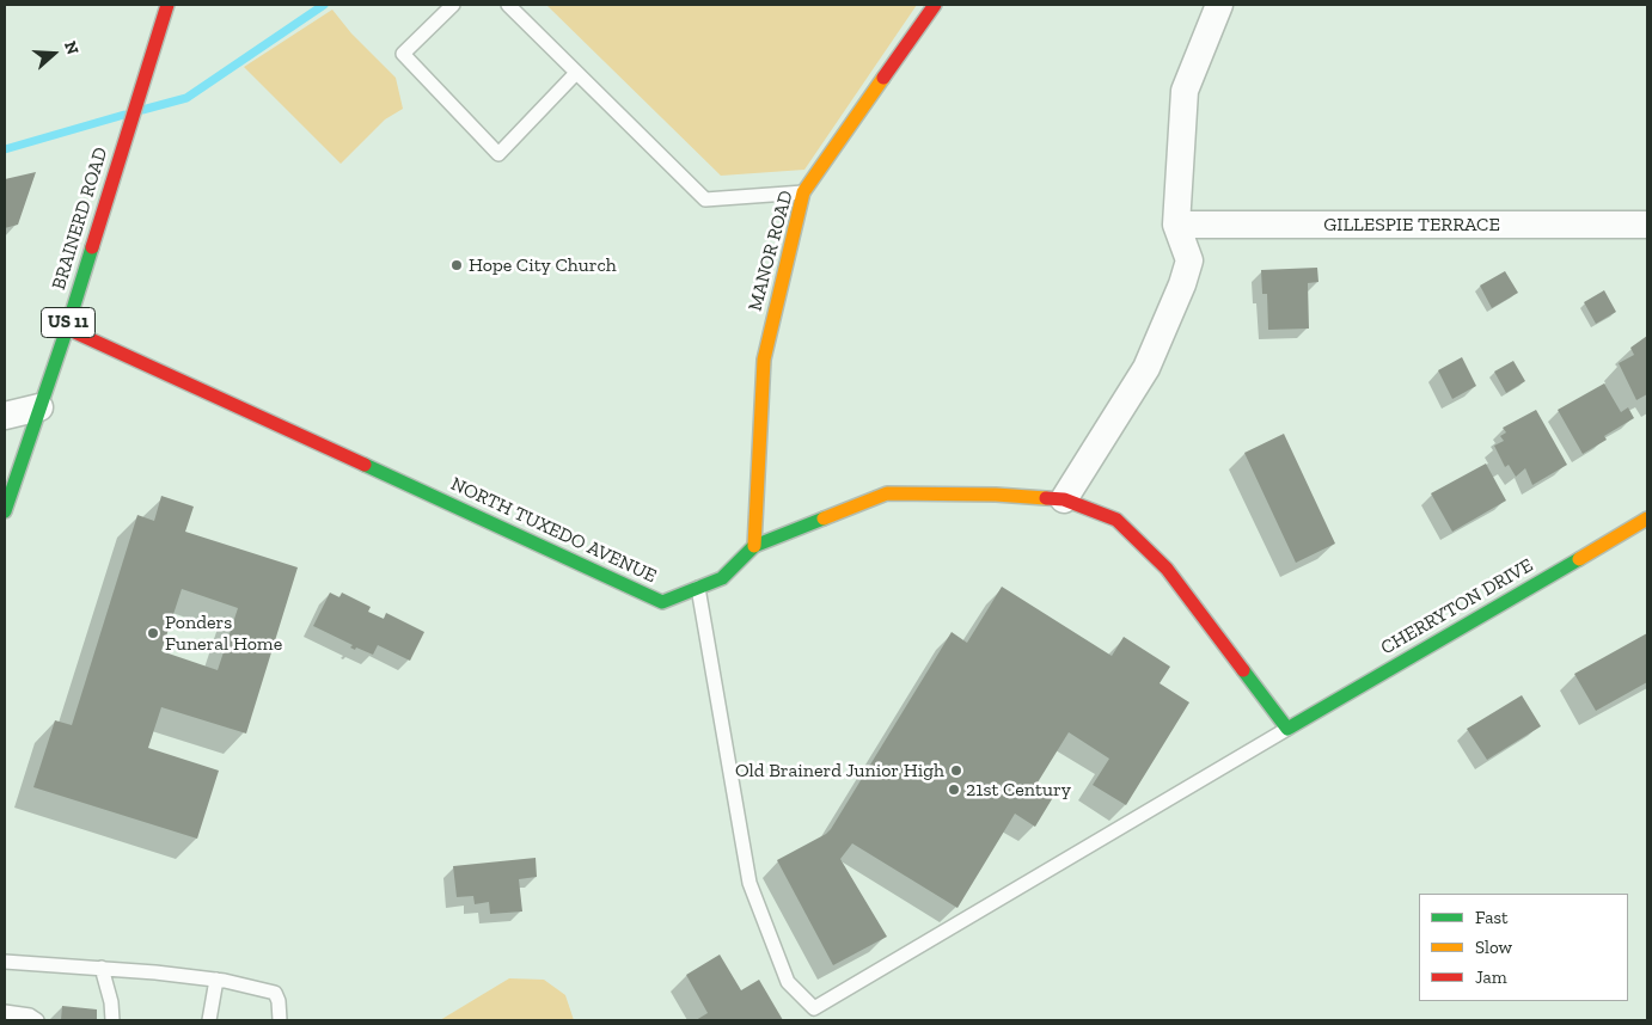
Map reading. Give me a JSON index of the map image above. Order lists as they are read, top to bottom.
{
  "streets": {
    "street": [
      "BRAINERD ROAD",
      "GILLESPIE TERRACE",
      "MANOR ROAD",
      "US 11",
      "NORTH TUXEDO AVENUE",
      "CHERRYTON DRIVE"
    ]
  },
  "crossings": [
    ["BRAINERD ROAD", "NORTH TUXEDO AVENUE"],
    ["MANOR ROAD", "NORTH TUXEDO AVENUE"],
    ["NORTH TUXEDO AVENUE", "CHERRYTON DRIVE"]
  ],
  "places": [
    "Hope City Church",
    "Ponders Funeral Home",
    "Old Brainerd Junior High",
    "21st Century"
  ],
  "legend": ["Fast", "Slow", "Jam"],
  "north": "right"
}
